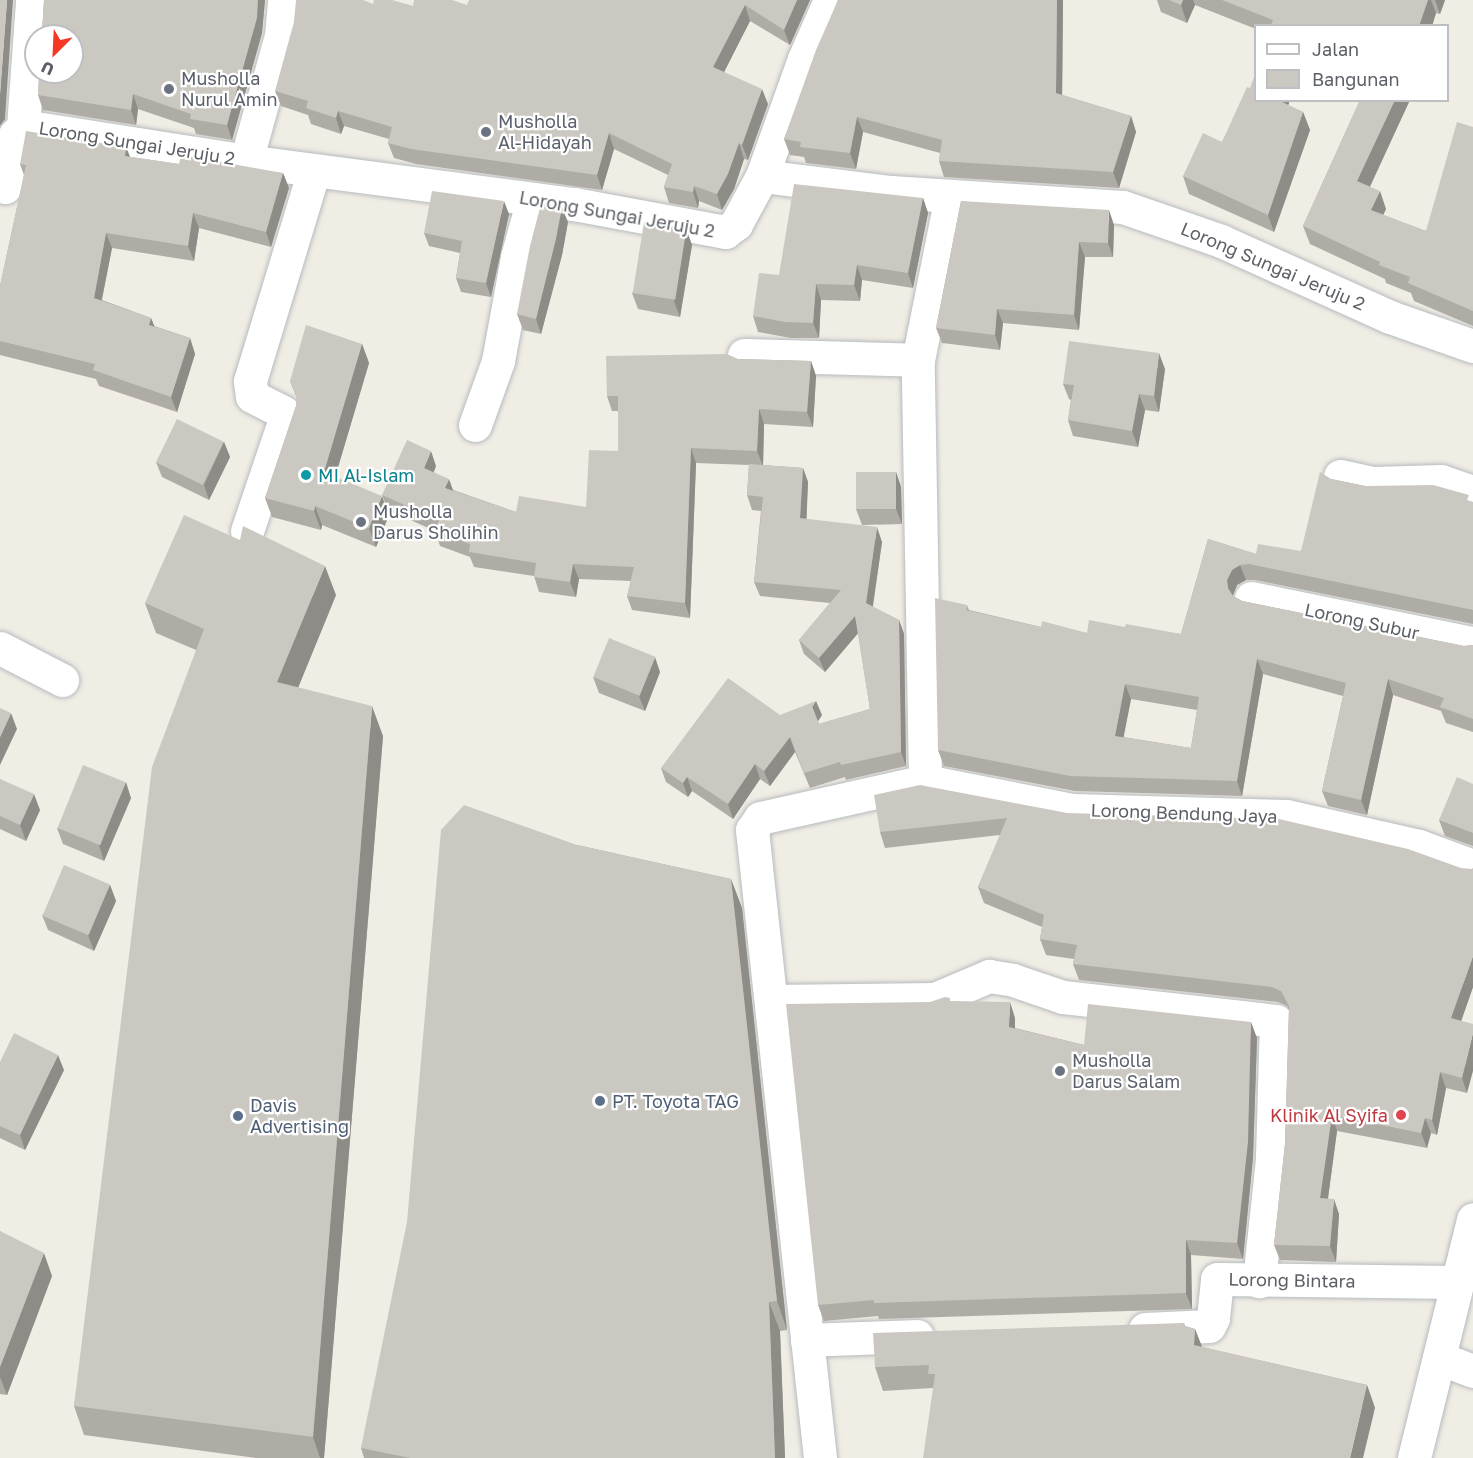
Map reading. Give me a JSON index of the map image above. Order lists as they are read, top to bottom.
{
  "streets": {
    "street": [
      "Lorong Sungai Jeruju 2",
      "Lorong Subur",
      "Lorong Bendung Jaya",
      "Lorong Bintara"
    ]
  },
  "places": [
    "Musholla Nurul Amin",
    "Musholla Al-Hidayah",
    "MI Al-Islam",
    "Musholla Darus Sholihin",
    "Musholla Darus Salam",
    "PT. Toyota TAG",
    "Klinik Al Syifa",
    "Davis Advertising"
  ],
  "legend": ["Jalan", "Bangunan"],
  "north": "bottom left"
}
